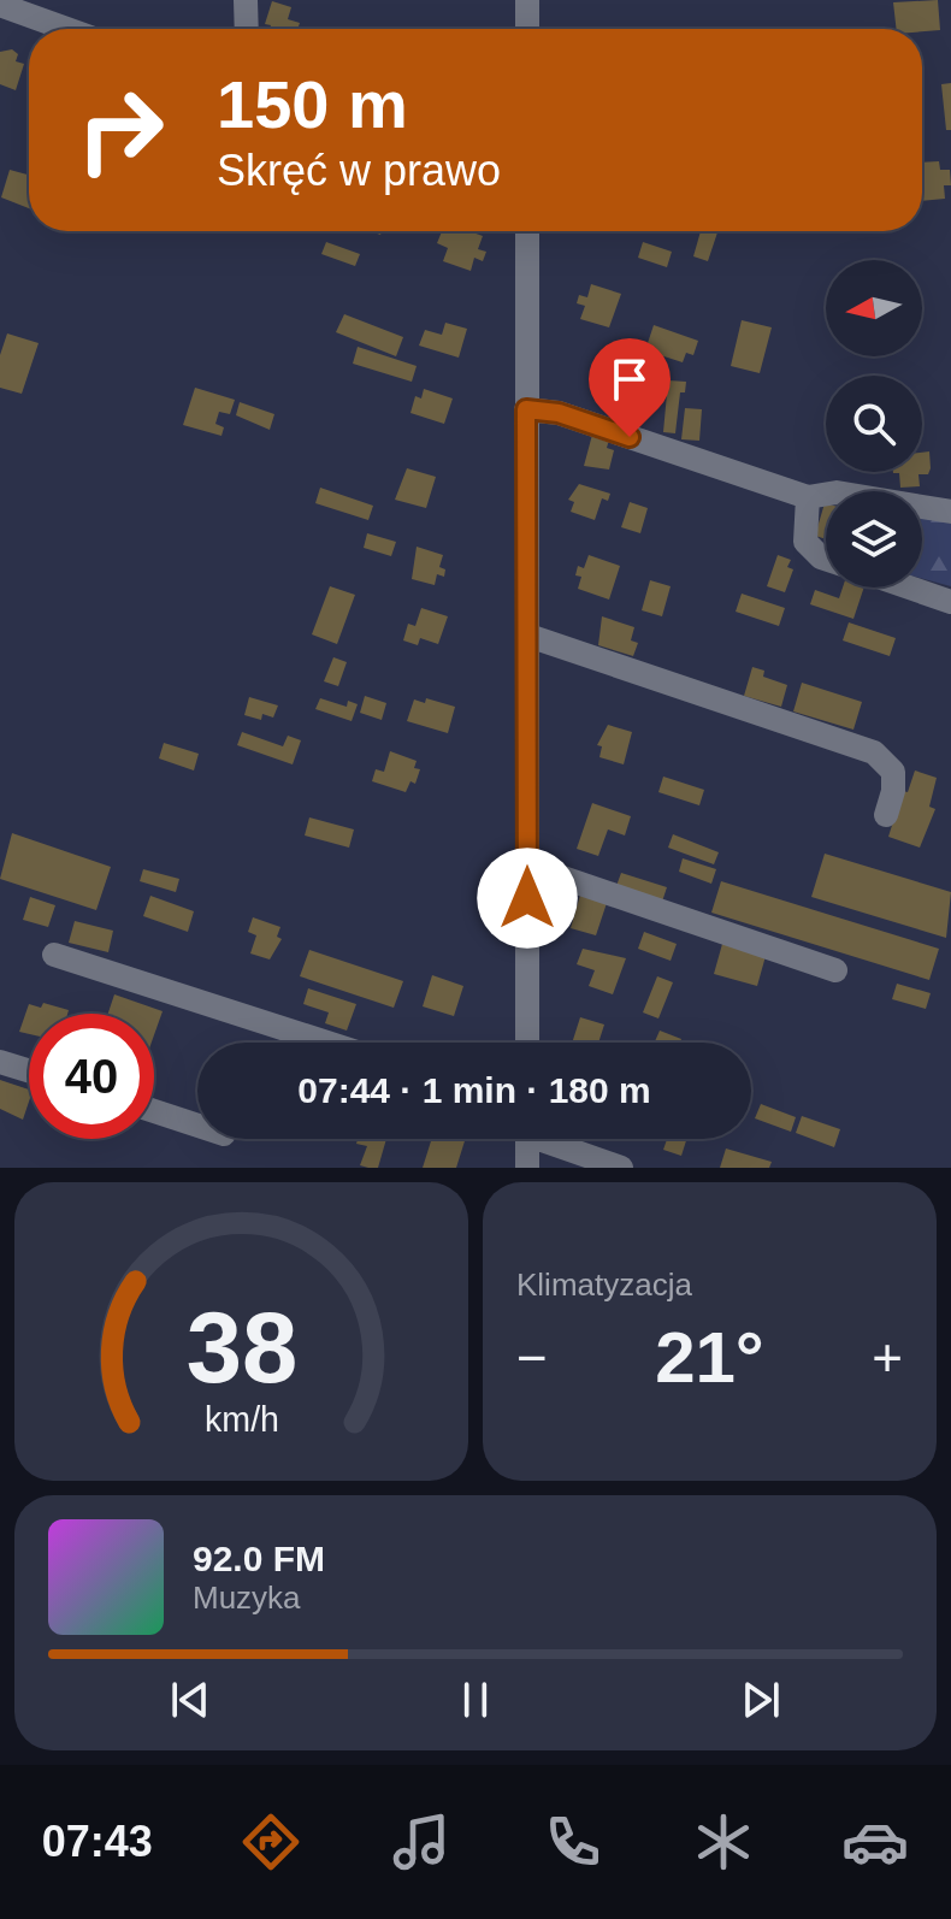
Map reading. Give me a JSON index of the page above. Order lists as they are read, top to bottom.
{
  "north": "left",
  "page": {
    "turn": ["150 m", "Skręć w prawo"],
    "limit": "40",
    "trip": "07:44 · 1 min · 180 m",
    "tile": "Klimatyzacja",
    "heat": ["−", "21°", "+"],
    "song": ["92.0 FM", "Muzyka"],
    "tabs": "07:43",
    "gauge": ["38", "km/h"]
  }
}
